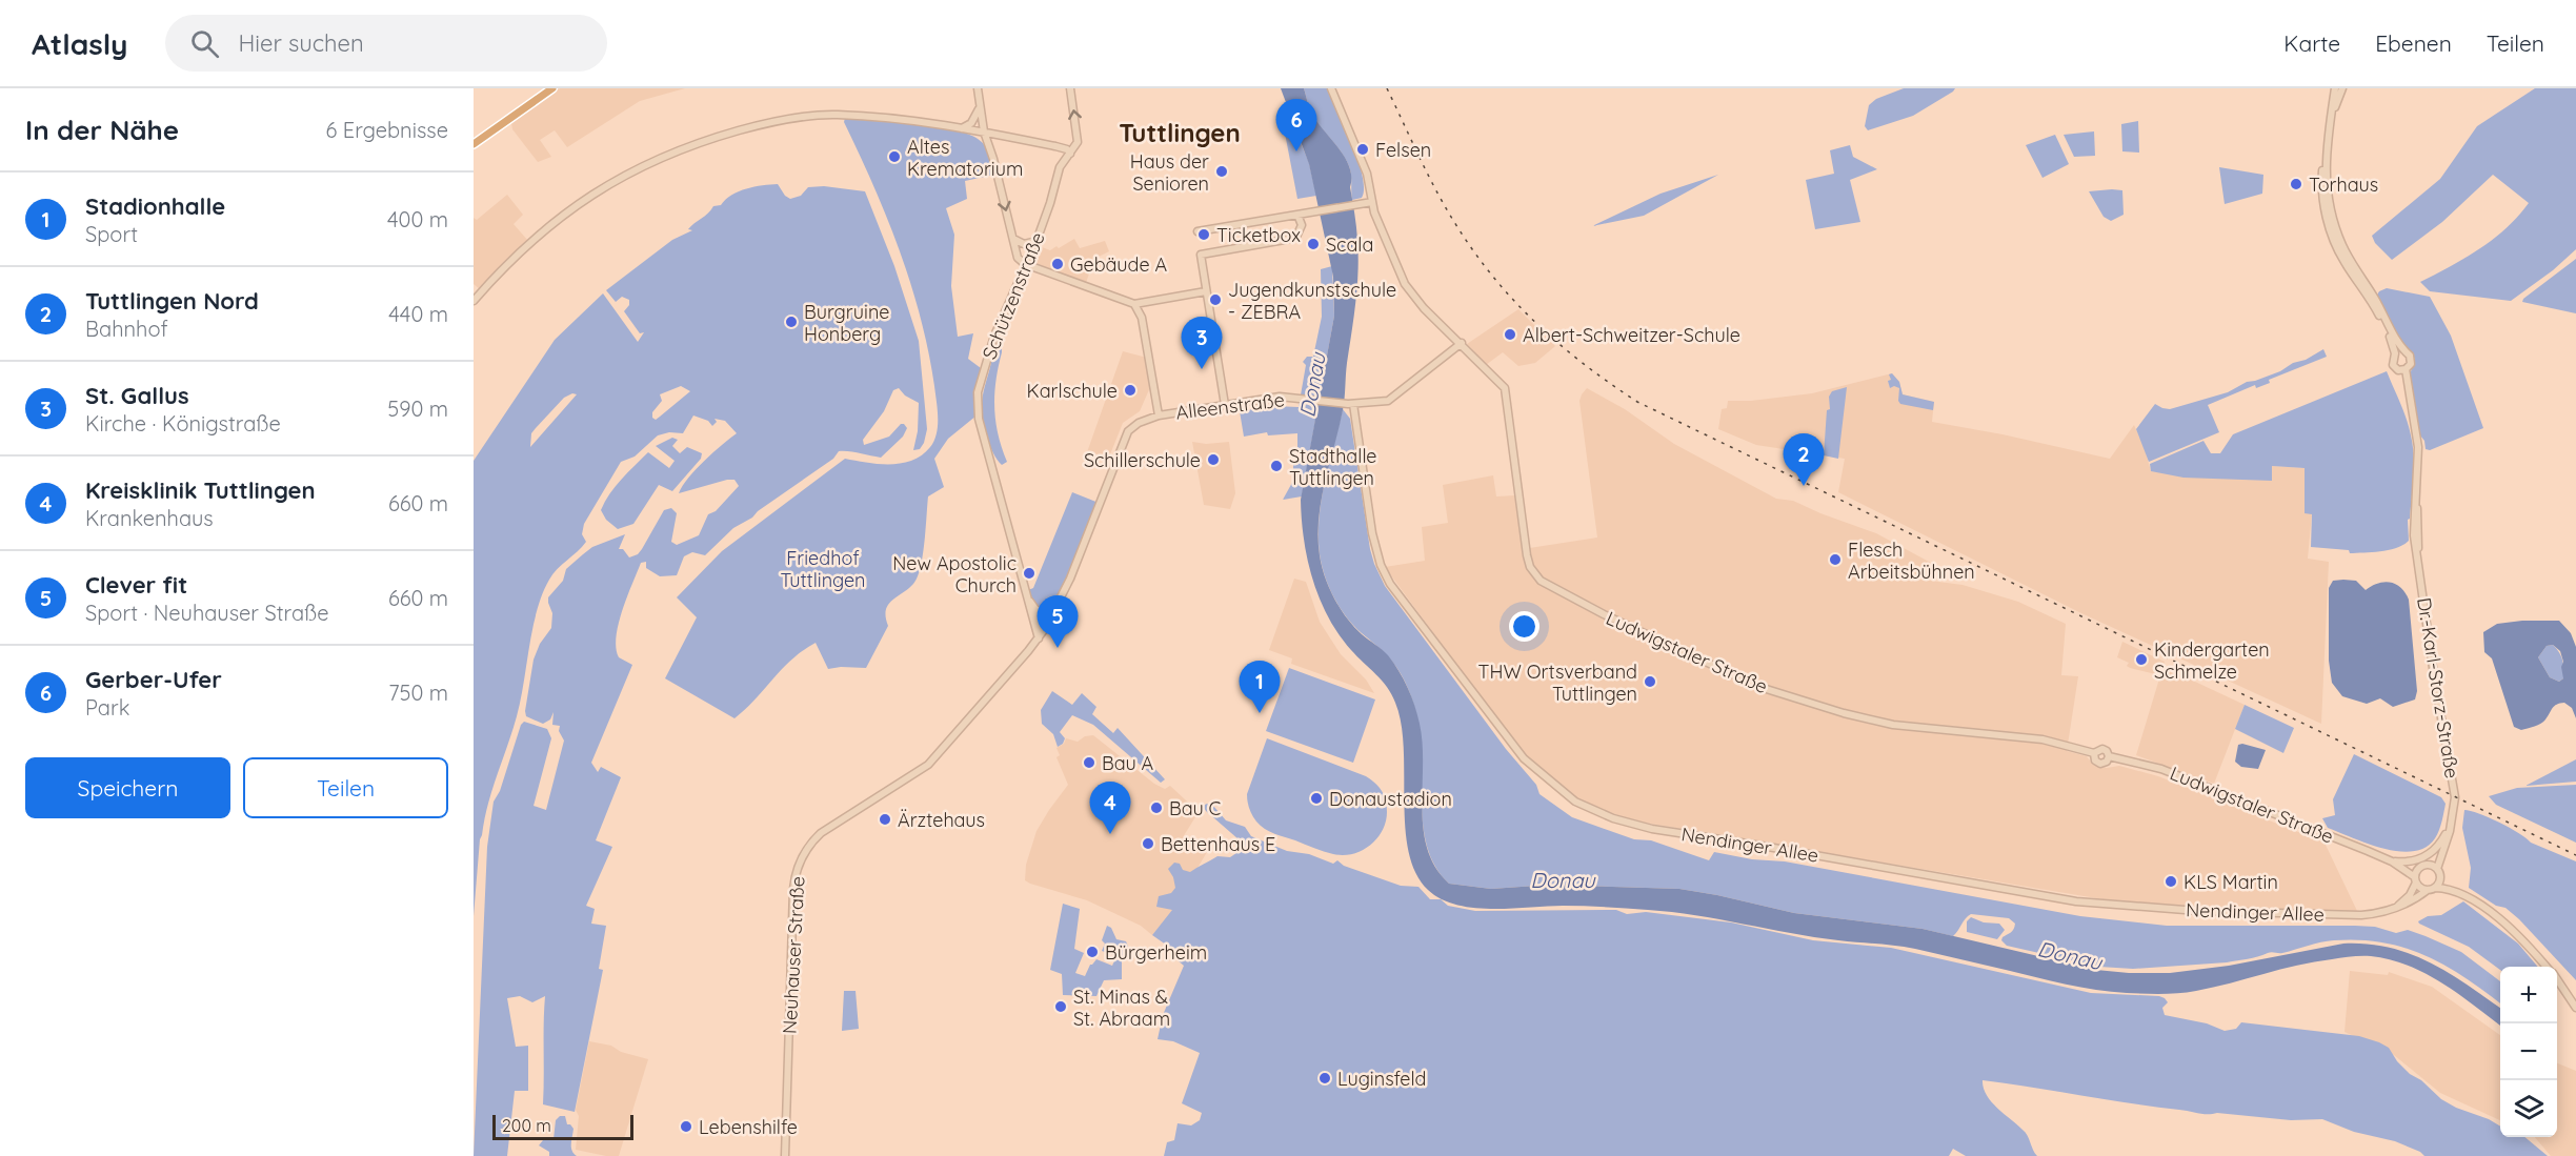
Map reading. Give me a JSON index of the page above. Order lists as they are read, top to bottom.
{
  "streets": {
    "street": [
      "Schützenstraße",
      "Alleenstraße",
      "Ludwigstaler Straße",
      "Dr.-Karl-Storz-Straße",
      "Nendinger Allee",
      "Neuhauser Straße"
    ]
  },
  "crossings": [
    ["Schützenstraße", "Neuhauser Straße"],
    ["Alleenstraße", "Ludwigstaler Straße"],
    ["Alleenstraße", "Nendinger Allee"],
    ["Alleenstraße", "Neuhauser Straße"],
    ["Ludwigstaler Straße", "Dr.-Karl-Storz-Straße"],
    ["Ludwigstaler Straße", "Nendinger Allee"],
    ["Dr.-Karl-Storz-Straße", "Nendinger Allee"]
  ],
  "districts": ["Tuttlingen"],
  "water": ["Donau"],
  "parks": ["Friedhof Tuttlingen"],
  "places": [
    "Felsen",
    "Altes Krematorium",
    "Haus der Senioren",
    "Torhaus",
    "Ticketbox",
    "Scala",
    "Gebäude A",
    "Jugendkunstschule - ZEBRA",
    "Burgruine Honberg",
    "Albert-Schweitzer-Schule",
    "Karlschule",
    "Schillerschule",
    "Stadthalle Tuttlingen",
    "Flesch Arbeitsbühnen",
    "New Apostolic Church",
    "Kindergarten Schmelze",
    "THW Ortsverband Tuttlingen",
    "Bau A",
    "Donaustadion",
    "Bau C",
    "Ärztehaus",
    "Bettenhaus E",
    "KLS Martin",
    "Bürgerheim",
    "St. Minas & St. Abraam",
    "Luginsfeld",
    "Lebenshilfe"
  ],
  "scale_bar": "200 m",
  "page": {
    "header": "Atlasly",
    "search": "Hier suchen",
    "nav": ["Karte", "Ebenen", "Teilen"],
    "heading": ["In der Nähe", "6 Ergebnisse"],
    "pins": [
      "6",
      "3",
      "2",
      "5",
      "1",
      "4"
    ],
    "list": [
      {
        "mark": "1",
        "name": "Stadionhalle",
        "note": "Sport",
        "value": "400 m"
      },
      {
        "mark": "2",
        "name": "Tuttlingen Nord",
        "note": "Bahnhof",
        "value": "440 m"
      },
      {
        "mark": "3",
        "name": "St. Gallus",
        "note": "Kirche · Königstraße",
        "value": "590 m"
      },
      {
        "mark": "4",
        "name": "Kreisklinik Tuttlingen",
        "note": "Krankenhaus",
        "value": "660 m"
      },
      {
        "mark": "5",
        "name": "Clever fit",
        "note": "Sport · Neuhauser Straße",
        "value": "660 m"
      },
      {
        "mark": "6",
        "name": "Gerber-Ufer",
        "note": "Park",
        "value": "750 m"
      }
    ],
    "buttons": ["Speichern", "Teilen"],
    "map_buttons": ["+", "−"],
    "scale": "200 m"
  }
}
